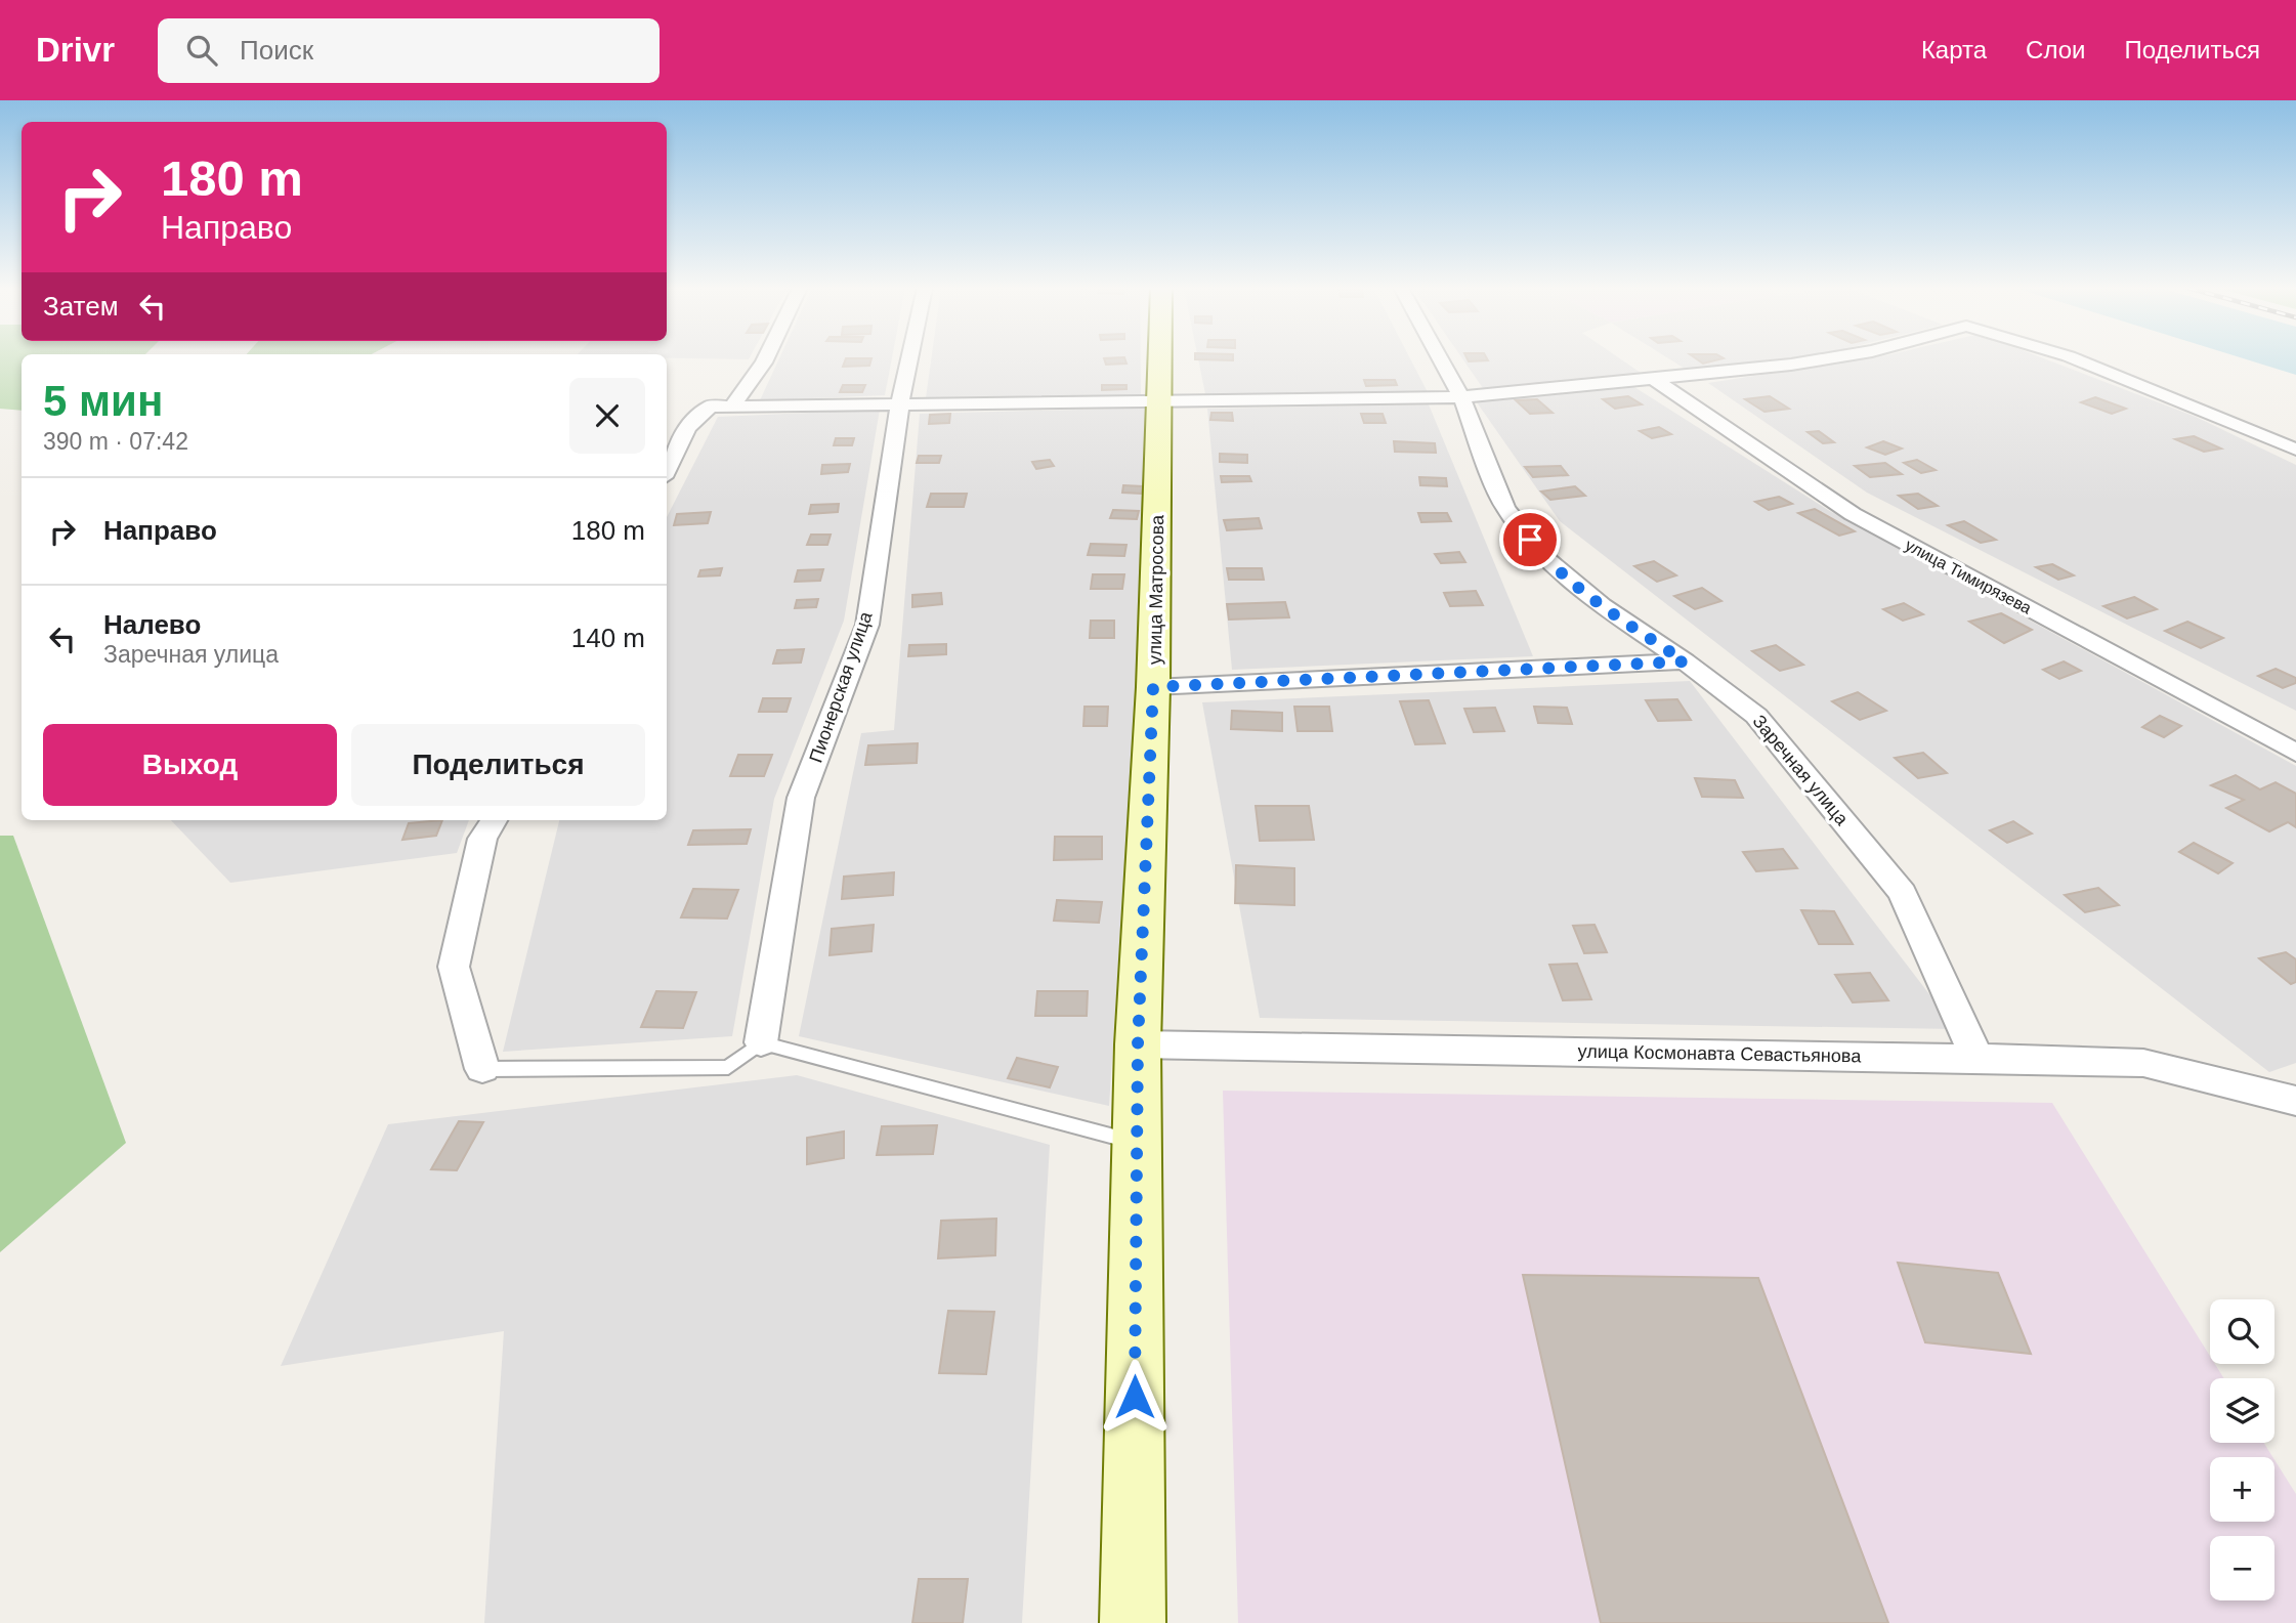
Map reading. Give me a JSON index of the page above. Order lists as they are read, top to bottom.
{
  "streets": {
    "main road": ["улица Матросова"],
    "street": [
      "улица Тимирязева",
      "Пионерская улица",
      "Заречная улица",
      "улица Космонавта Севастьянова"
    ]
  },
  "crossings": [
    ["улица Матросова", "улица Космонавта Севастьянова"],
    ["Заречная улица", "улица Космонавта Севастьянова"]
  ],
  "page": {
    "header": "Drivr",
    "search": "Поиск",
    "nav": ["Карта", "Слои", "Поделиться"],
    "turn": ["180 m", "Направо"],
    "then": "Затем",
    "heading": ["5 мин", "390 m · 07:42"],
    "list": [
      {
        "name": "Направо",
        "value": "180 m"
      },
      {
        "name": "Налево",
        "note": "Заречная улица",
        "value": "140 m"
      }
    ],
    "buttons": ["Выход", "Поделиться"],
    "map_buttons": ["+", "−"]
  }
}
